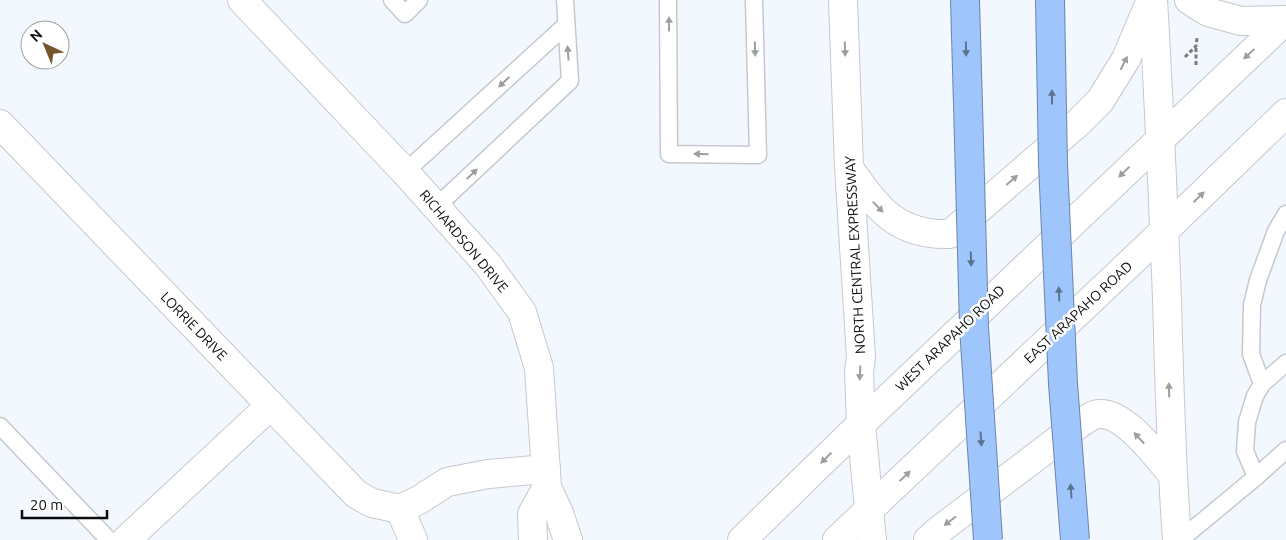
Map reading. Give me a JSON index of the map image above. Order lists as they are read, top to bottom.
{
  "streets": {
    "main road": [
      "RICHARDSON DRIVE",
      "NORTH CENTRAL EXPRESSWAY",
      "EAST ARAPAHO ROAD",
      "LORRIE DRIVE",
      "WEST ARAPAHO ROAD"
    ]
  },
  "crossings": [
    ["NORTH CENTRAL EXPRESSWAY", "EAST ARAPAHO ROAD"],
    ["NORTH CENTRAL EXPRESSWAY", "WEST ARAPAHO ROAD"]
  ],
  "one_way": ["NORTH CENTRAL EXPRESSWAY", "EAST ARAPAHO ROAD", "WEST ARAPAHO ROAD"],
  "scale_bar": "20 m",
  "north": "top left"
}
